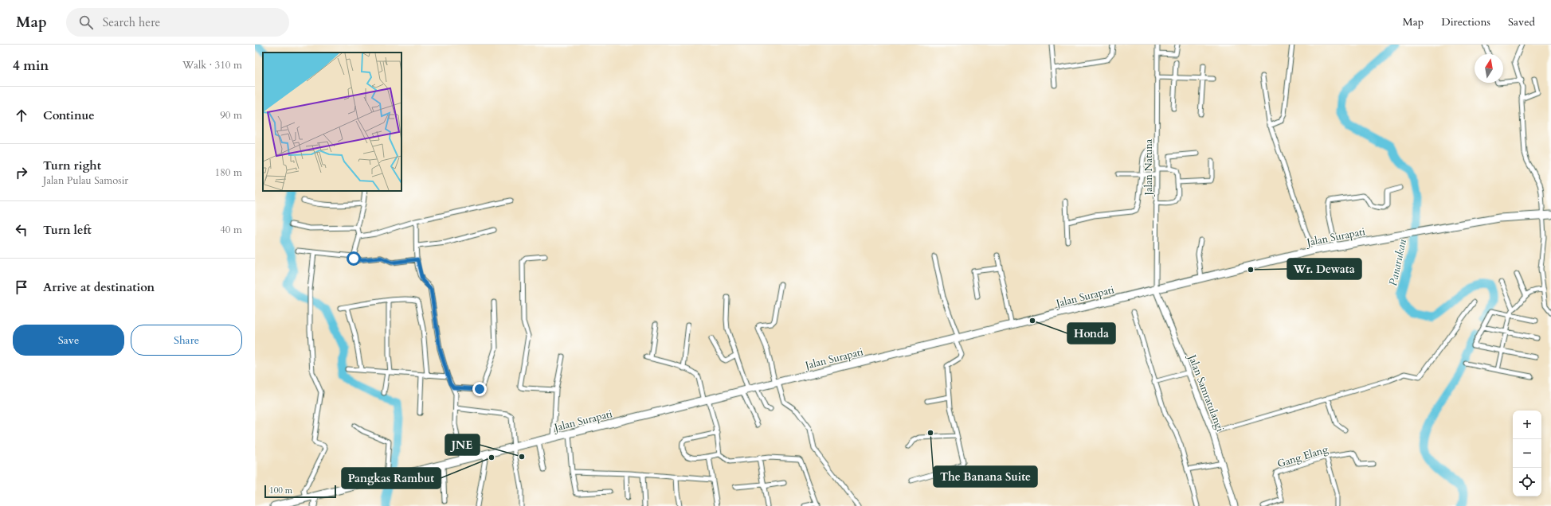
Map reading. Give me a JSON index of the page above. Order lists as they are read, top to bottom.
{
  "streets": {
    "highway": ["Jalan Surapati"],
    "main road": ["Jalan Samratulangi"],
    "street": ["Jalan Natuna", "Gang Elang"]
  },
  "crossings": [
    ["Jalan Natuna", "Jalan Surapati"],
    ["Jalan Natuna", "Jalan Samratulangi"],
    ["Jalan Surapati", "Jalan Samratulangi"]
  ],
  "water": ["Panarukan"],
  "places": [
    "Wr. Dewata",
    "Honda",
    "The Banana Suite",
    "JNE",
    "Pangkas Rambut"
  ],
  "scale_bar": "100 m",
  "north": "top",
  "page": {
    "header": "Map",
    "search": "Search here",
    "nav": ["Map", "Directions", "Saved"],
    "heading": ["4 min", "Walk · 310 m"],
    "list": [
      ["Continue", "90 m"],
      ["Turn right", "Jalan Pulau Samosir", "180 m"],
      ["Turn left", "40 m"],
      "Arrive at destination"
    ],
    "buttons": ["Save", "Share"],
    "map_buttons": ["+", "−"],
    "scale": "100 m"
  }
}
